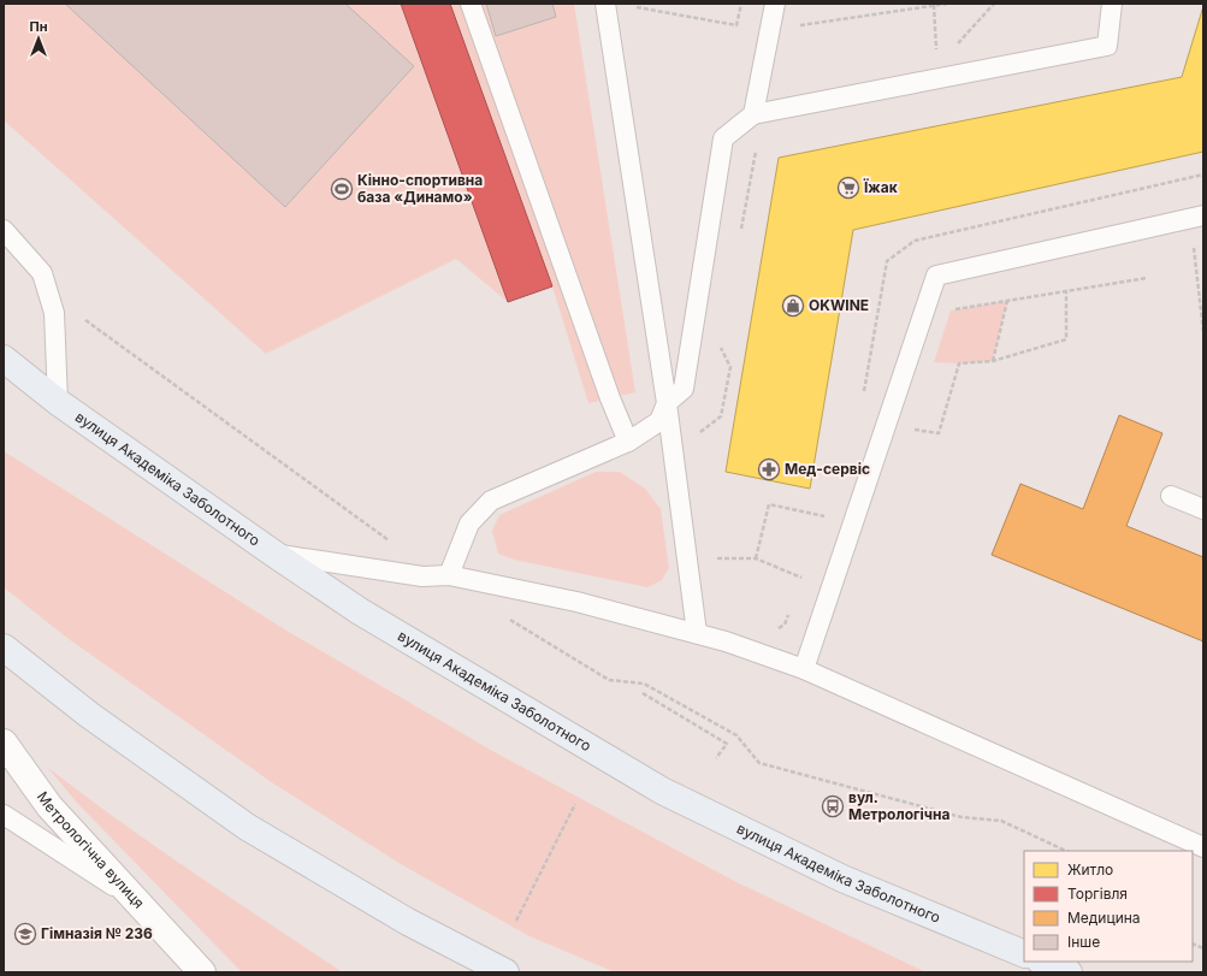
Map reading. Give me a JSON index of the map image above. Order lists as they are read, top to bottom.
{
  "streets": {
    "highway": ["вулиця Академіка Заболотного"],
    "street": ["Метрологічна вулиця"]
  },
  "places": {
    "supermarket": ["Їжак"],
    "sports": ["Кінно-спортивна база «Динамо»"],
    "shop": ["OKWINE"],
    "pharmacy": ["Мед-сервіс"],
    "bus stop": ["вул. Метрологічна"],
    "school or university": ["Гімназія № 236"]
  },
  "legend": [
    "Житло",
    "Торгівля",
    "Медицина",
    "Інше"
  ],
  "north": "top"
}
